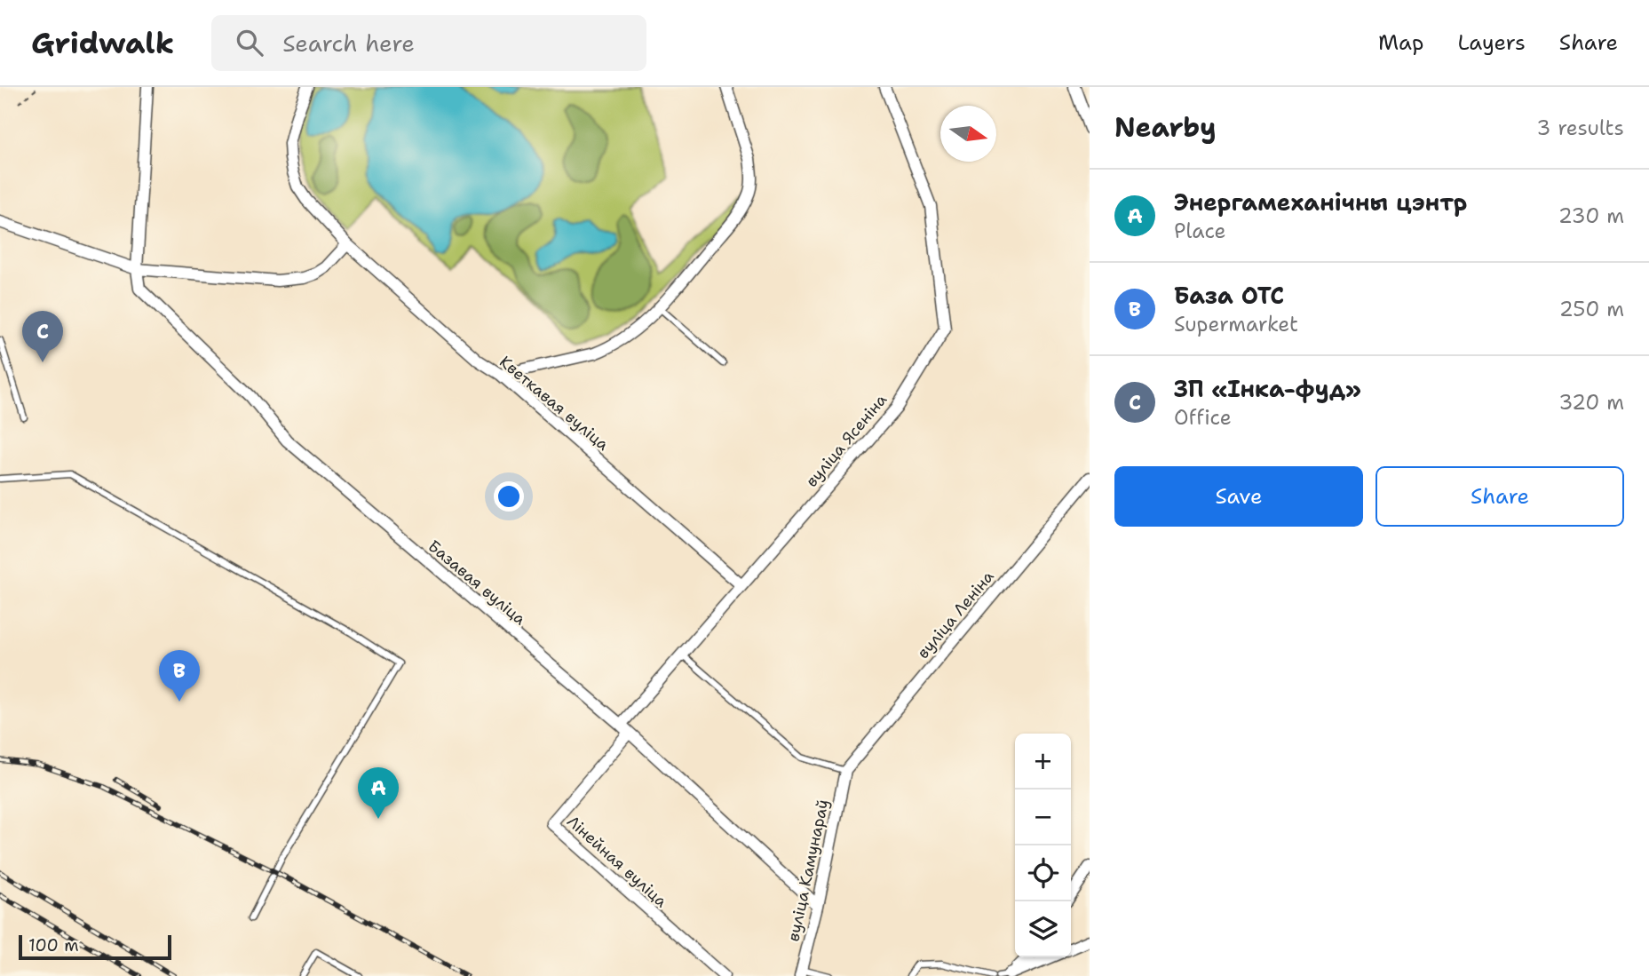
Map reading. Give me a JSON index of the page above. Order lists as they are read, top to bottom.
{
  "streets": {
    "street": [
      "Кветкавая вуліца",
      "вуліца Ясеніна",
      "Базавая вуліца",
      "вуліца Леніна",
      "Лінейная вуліца",
      "вуліца Камунараў"
    ]
  },
  "crossings": [
    ["Кветкавая вуліца", "вуліца Ясеніна"],
    ["вуліца Ясеніна", "Базавая вуліца"],
    ["вуліца Ясеніна", "Лінейная вуліца"],
    ["Базавая вуліца", "Лінейная вуліца"],
    ["Базавая вуліца", "вуліца Камунараў"],
    ["вуліца Леніна", "вуліца Камунараў"]
  ],
  "scale_bar": "100 m",
  "north": "right",
  "page": {
    "header": "Gridwalk",
    "search": "Search here",
    "nav": ["Map", "Layers", "Share"],
    "heading": ["Nearby", "3 results"],
    "list": [
      {
        "mark": "A",
        "name": "Энергамеханічны цэнтр",
        "note": "Place",
        "value": "230 m"
      },
      {
        "mark": "B",
        "name": "База ОТС",
        "note": "Supermarket",
        "value": "250 m"
      },
      {
        "mark": "C",
        "name": "ЗП «Інка-фуд»",
        "note": "Office",
        "value": "320 m"
      }
    ],
    "pins": ["C", "B", "A"],
    "buttons": ["Save", "Share"],
    "map_buttons": ["+", "−"],
    "scale": "100 m"
  }
}
